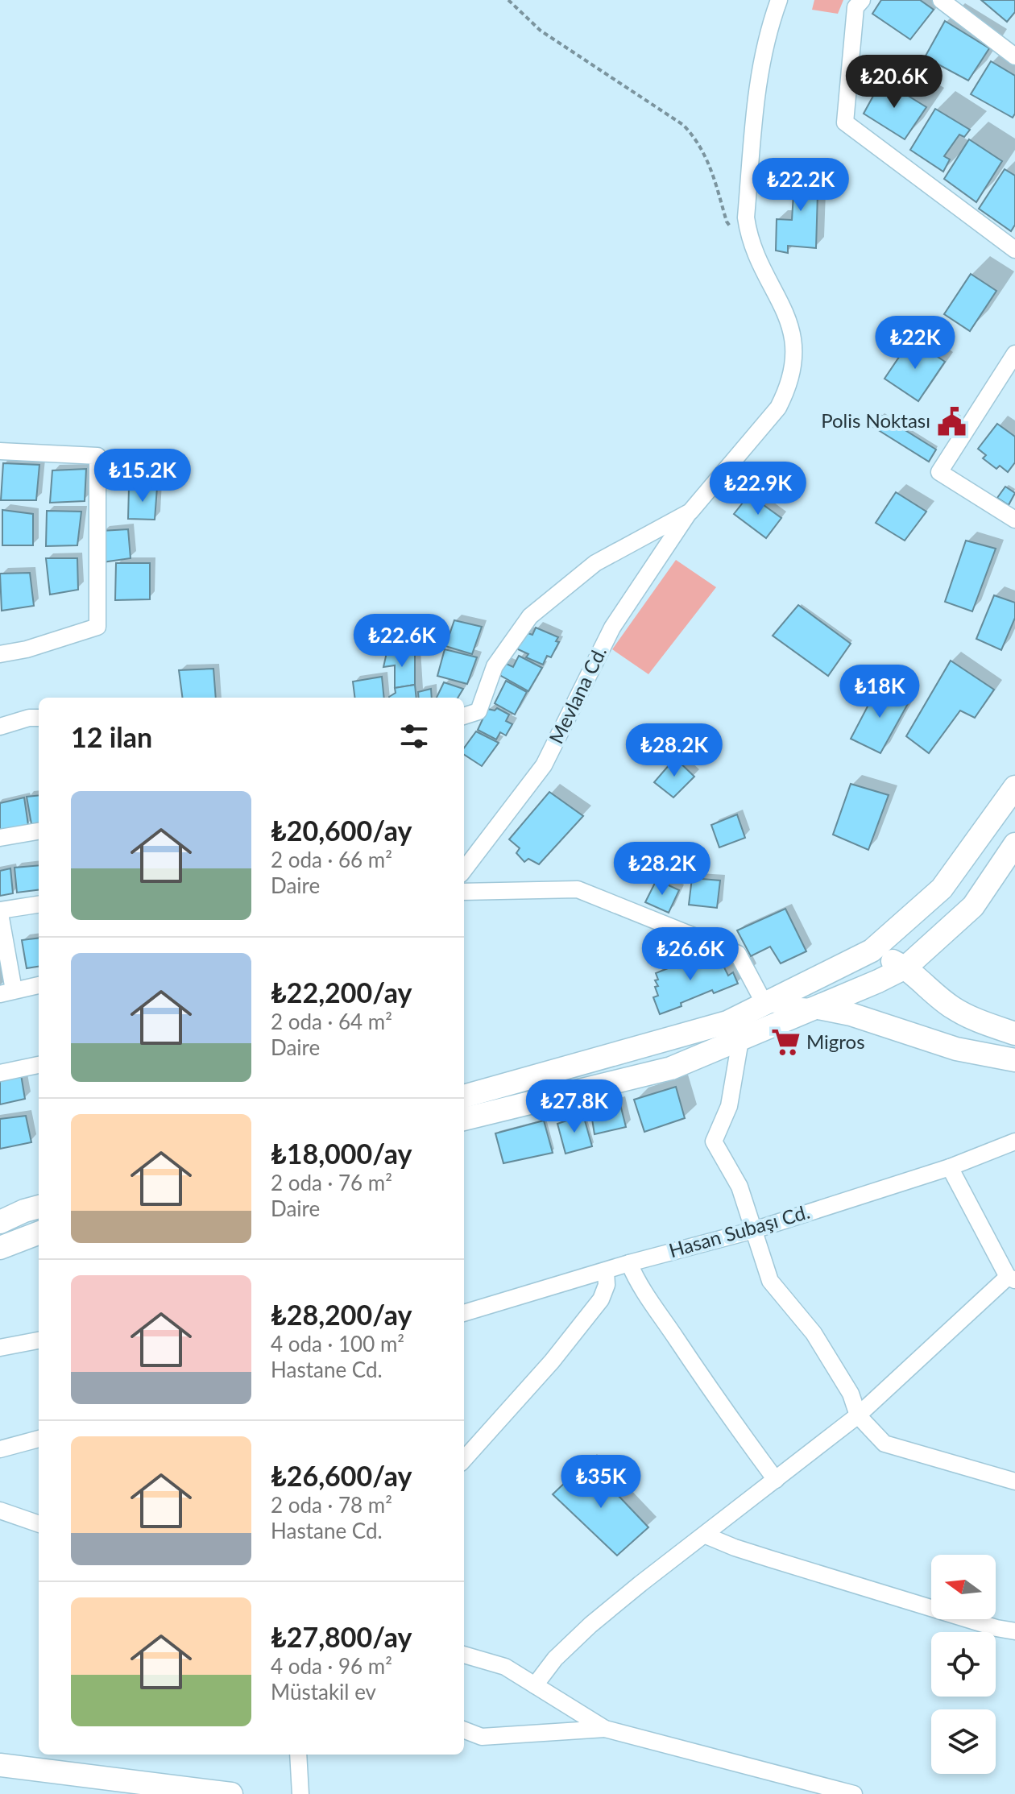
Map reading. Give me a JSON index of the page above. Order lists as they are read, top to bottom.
{
  "streets": {
    "street": ["Mevlana Cd.", "Hasan Subaşı Cd."]
  },
  "places": {
    "public building": ["Polis Noktası"],
    "supermarket": ["Migros"]
  },
  "north": "left",
  "page": {
    "price": [
      "₺20.6K",
      "₺22.2K",
      "₺22K",
      "₺15.2K",
      "₺22.9K",
      "₺22.6K",
      "₺18K",
      "₺28.2K",
      "₺28.2K",
      "₺26.6K",
      "₺27.8K",
      "₺35K"
    ],
    "heading": "12 ilan",
    "list": [
      {
        "name": "₺20,600/ay",
        "note": "2 oda · 66 m² · Daire"
      },
      {
        "name": "₺22,200/ay",
        "note": "2 oda · 64 m² · Daire"
      },
      {
        "name": "₺18,000/ay",
        "note": "2 oda · 76 m² · Daire"
      },
      {
        "name": "₺28,200/ay",
        "note": "4 oda · 100 m² · Hastane Cd."
      },
      {
        "name": "₺26,600/ay",
        "note": "2 oda · 78 m² · Hastane Cd."
      },
      {
        "name": "₺27,800/ay",
        "note": "4 oda · 96 m² · Müstakil ev"
      }
    ]
  }
}
